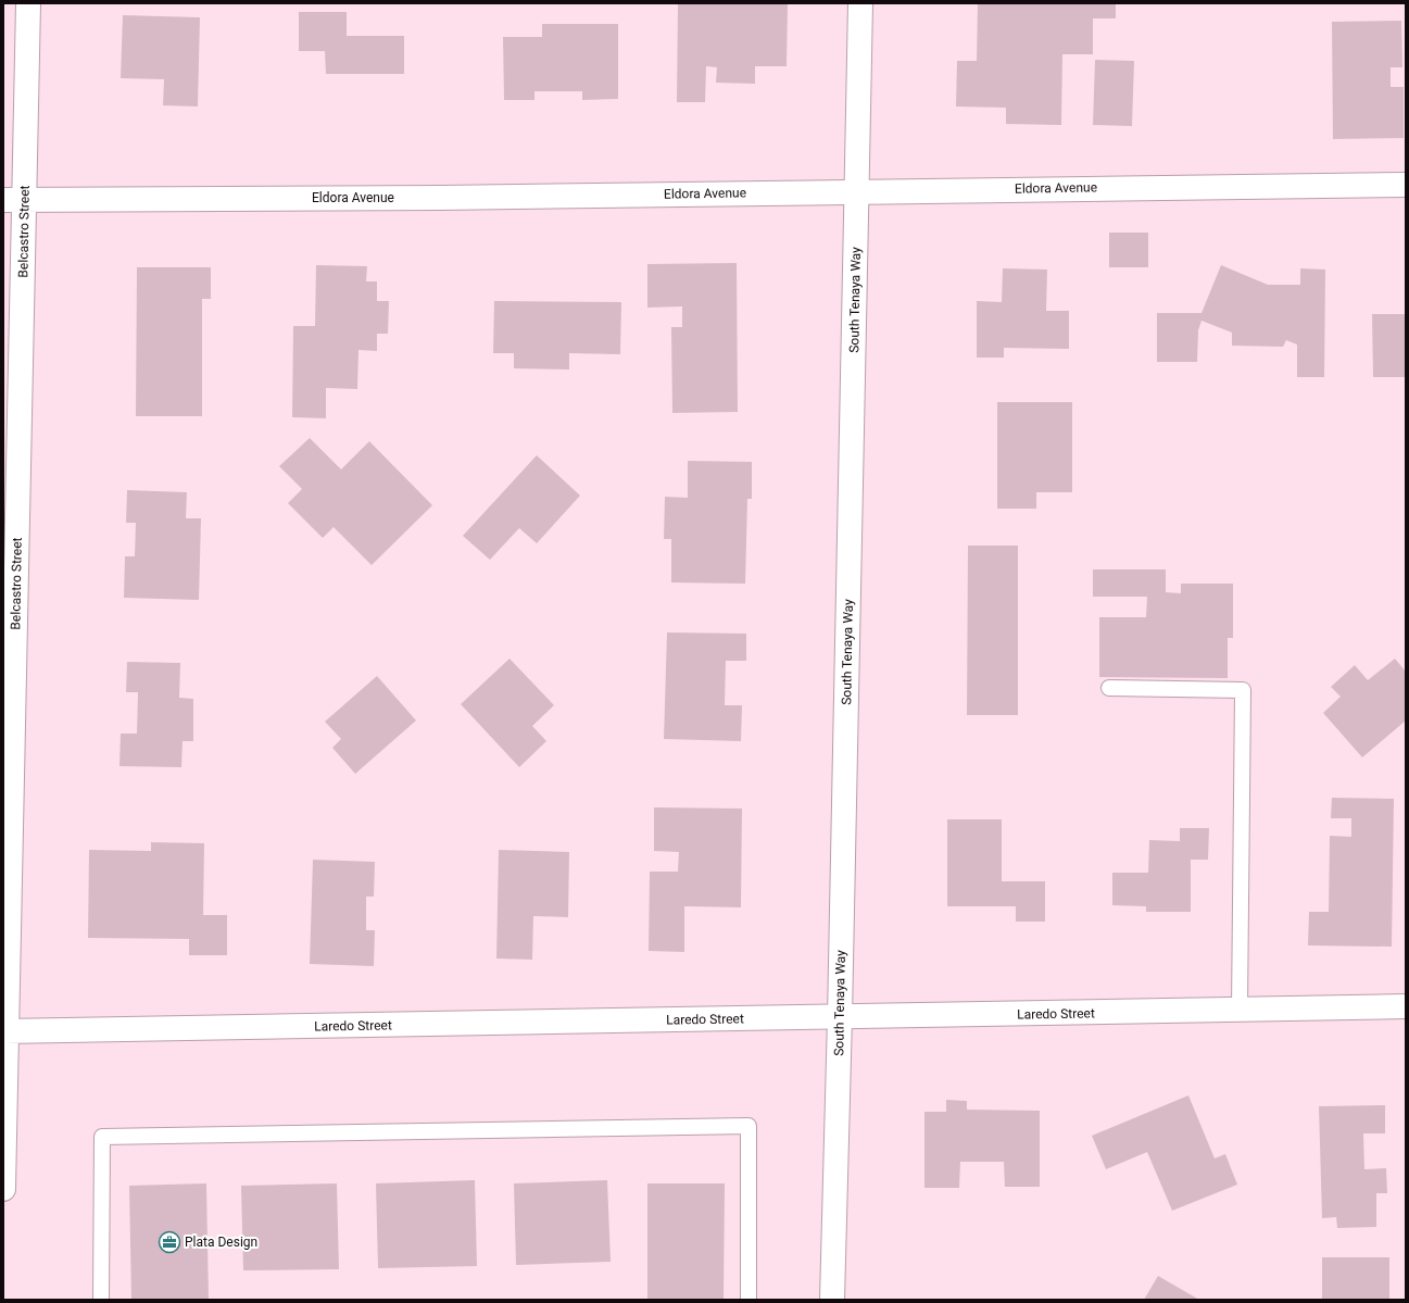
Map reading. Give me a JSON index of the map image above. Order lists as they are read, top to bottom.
{
  "streets": {
    "street": [
      "Eldora Avenue",
      "Belcastro Street",
      "South Tenaya Way",
      "Laredo Street"
    ]
  },
  "crossings": [
    ["Eldora Avenue", "Belcastro Street"],
    ["Eldora Avenue", "South Tenaya Way"],
    ["Belcastro Street", "Laredo Street"],
    ["South Tenaya Way", "Laredo Street"]
  ],
  "places": {
    "office": ["Plata Design"]
  }
}
